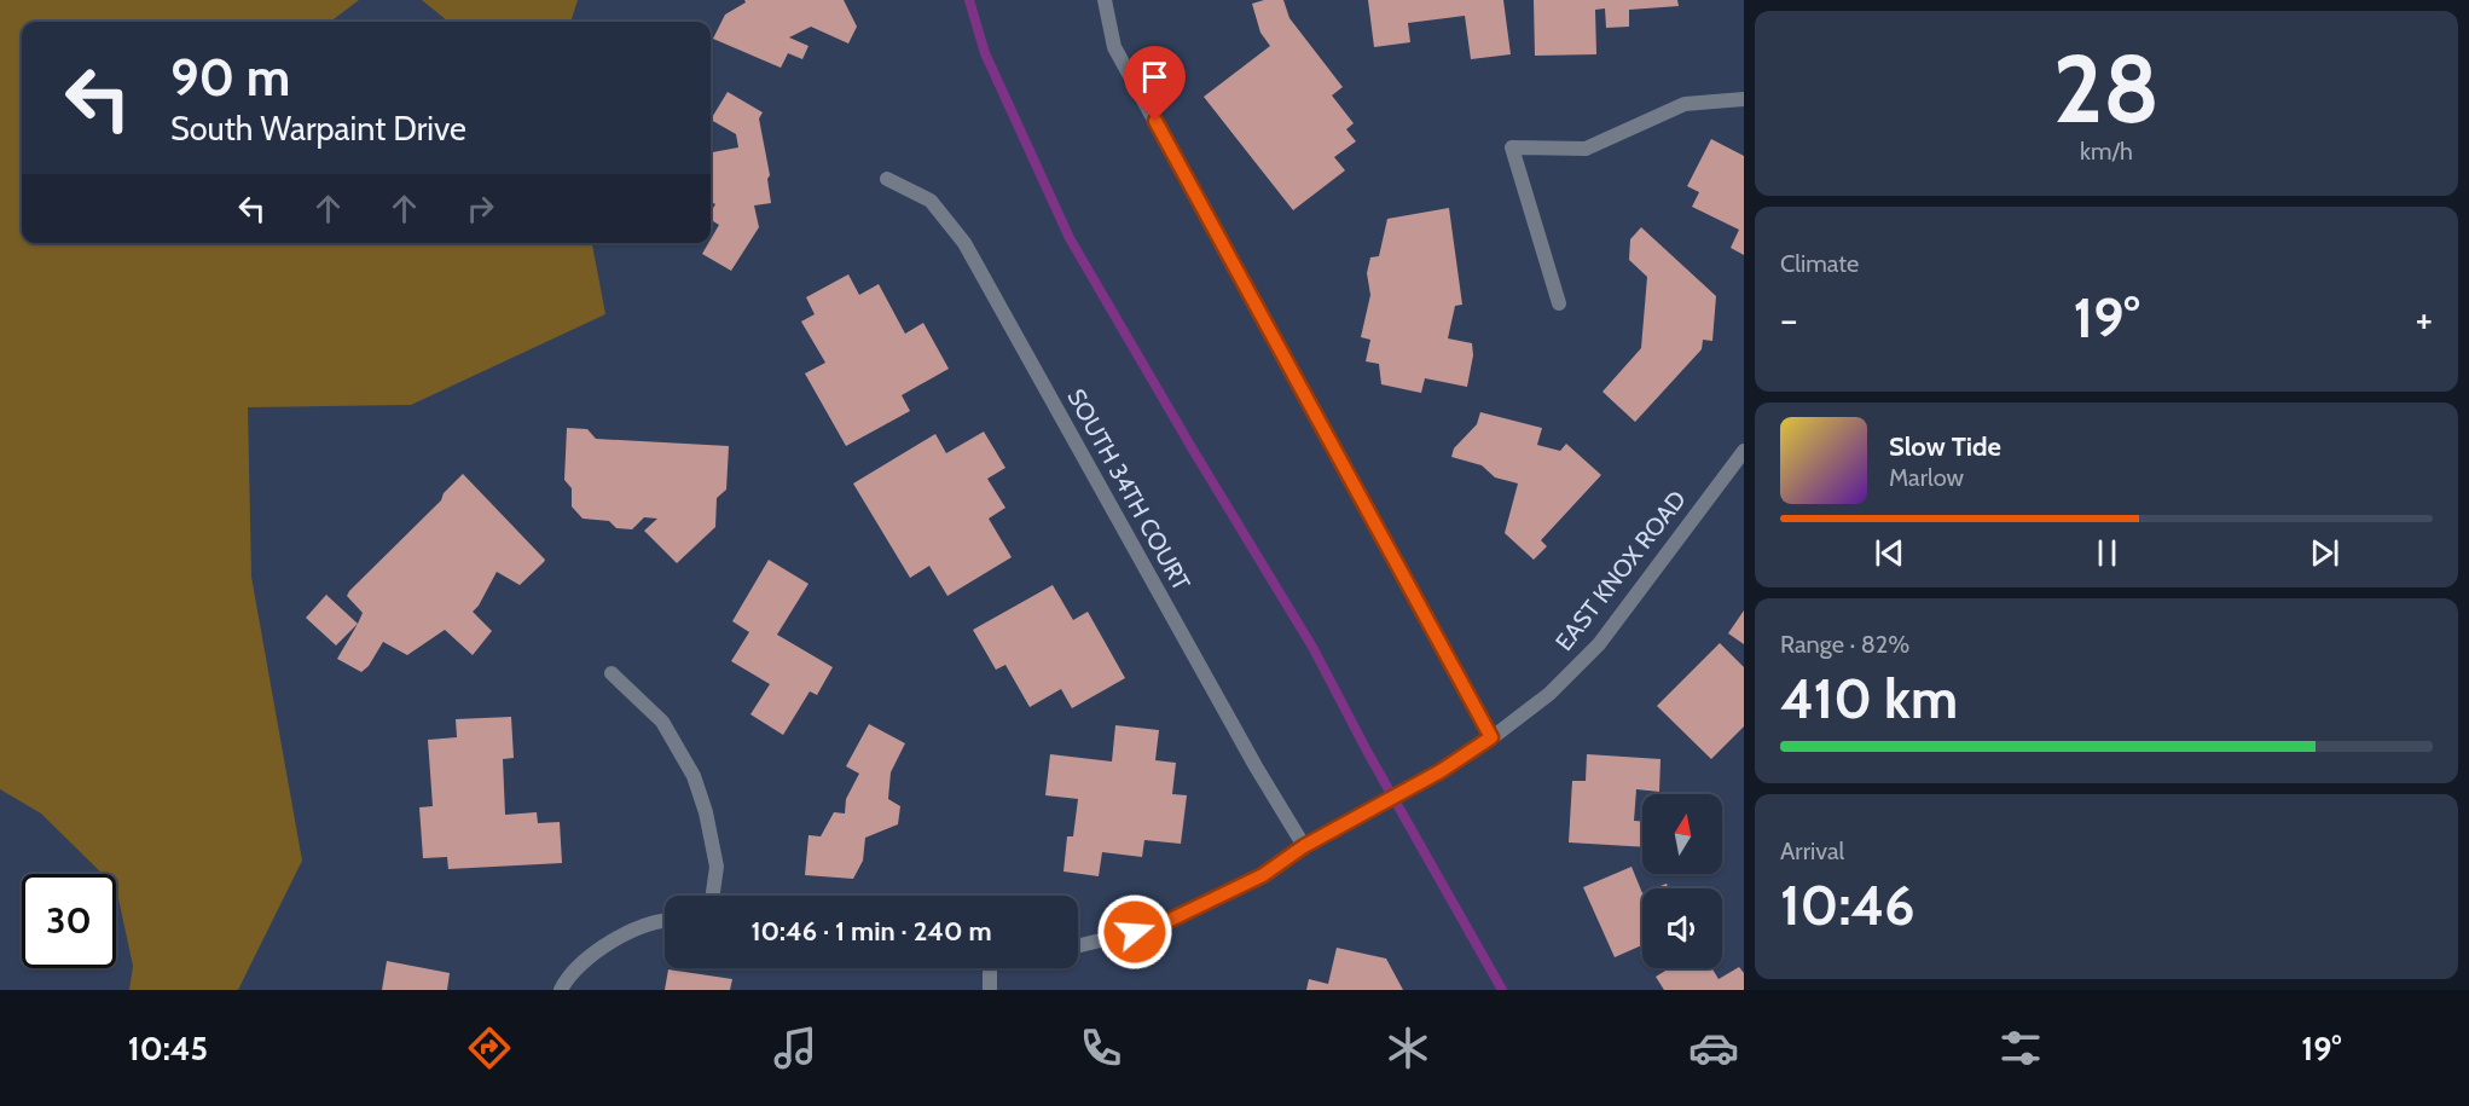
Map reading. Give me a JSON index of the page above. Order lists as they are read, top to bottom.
{
  "streets": {
    "street": ["SOUTH 34TH COURT", "EAST KNOX ROAD"]
  },
  "crossings": [
    ["SOUTH 34TH COURT", "EAST KNOX ROAD"]
  ],
  "north": "top",
  "page": {
    "tile": [
      ["28", "km/h"],
      "Climate",
      ["Range · 82%", "410 km"],
      ["Arrival", "10:46"]
    ],
    "turn": ["90 m", "South Warpaint Drive"],
    "heat": ["−", "19°", "+"],
    "song": ["Slow Tide", "Marlow"],
    "limit": "30",
    "trip": "10:46 · 1 min · 240 m",
    "tabs": ["10:45", "19°"]
  }
}
